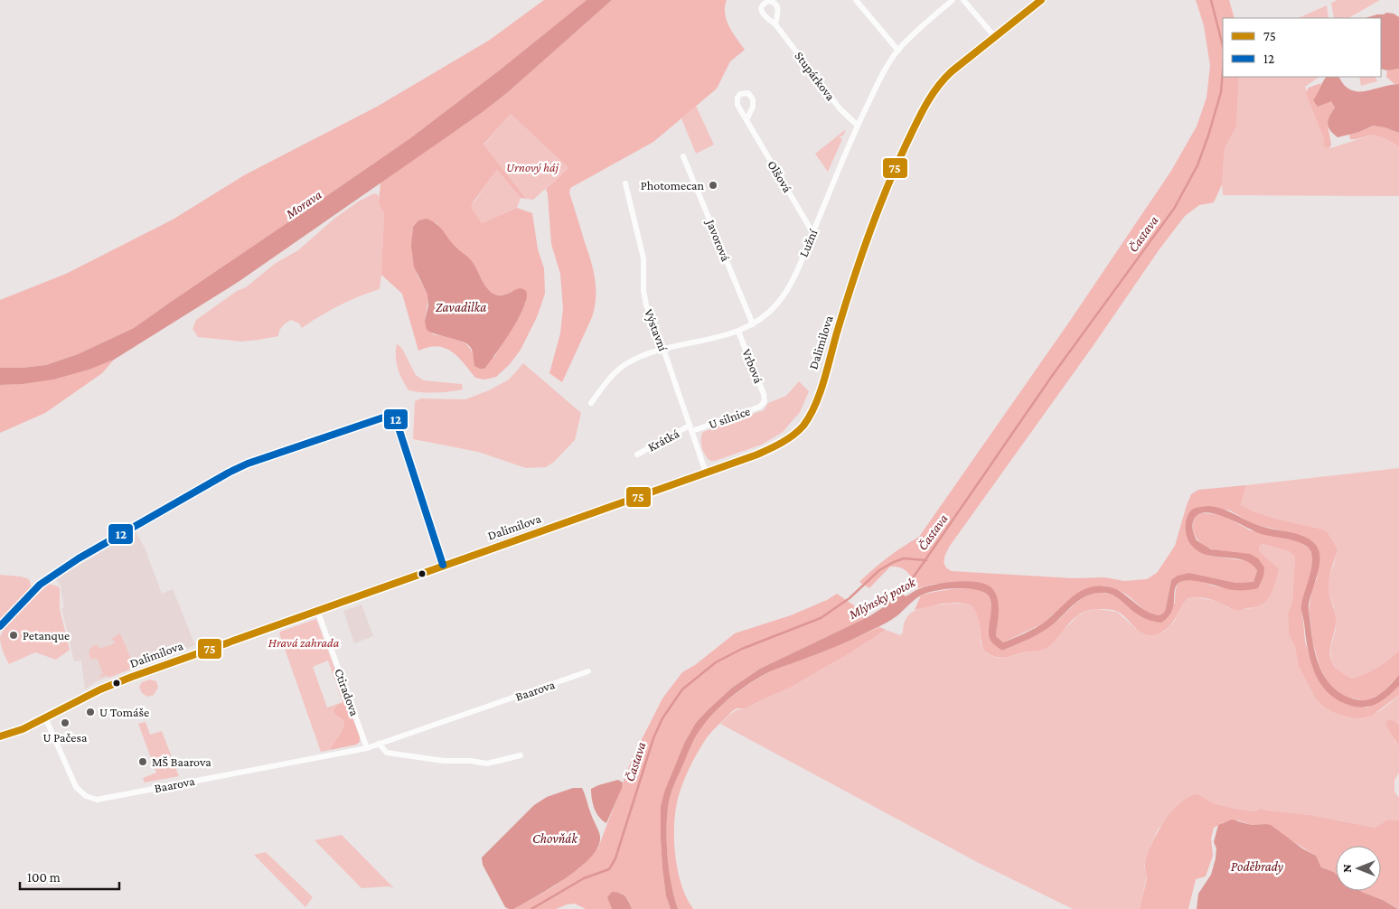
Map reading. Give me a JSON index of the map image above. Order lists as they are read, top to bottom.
{
  "streets": {
    "main road": ["Dalimilova"],
    "street": [
      "Stupárkova",
      "Olšová",
      "Javorová",
      "Lužní",
      "Výstavní",
      "Vrbová",
      "U silnice",
      "Krátká",
      "Baarova",
      "Ctiradova"
    ]
  },
  "crossings": [
    ["Stupárkova", "Lužní"],
    ["Olšová", "Lužní"],
    ["Javorová", "Lužní"],
    ["Lužní", "Výstavní"],
    ["Lužní", "Vrbová"],
    ["Výstavní", "Dalimilova"],
    ["Výstavní", "U silnice"],
    ["Výstavní", "Krátká"],
    ["Dalimilova", "Baarova"],
    ["Dalimilova", "Ctiradova"],
    ["Vrbová", "U silnice"],
    ["U silnice", "Krátká"],
    ["Baarova", "Ctiradova"]
  ],
  "water": [
    "Morava",
    "Častava",
    "Zavadilka",
    "Mlýnský potok",
    "Chovňák",
    "Poděbrady"
  ],
  "parks": ["Urnový háj", "Hravá zahrada"],
  "places": [
    "Photomecan",
    "Petanque",
    "U Tomáše",
    "U Pačesa",
    "MŠ Baarova"
  ],
  "lines": ["transit line 75", "transit line 12"],
  "legend": ["75", "12"],
  "scale_bar": "100 m",
  "north": "left"
}
